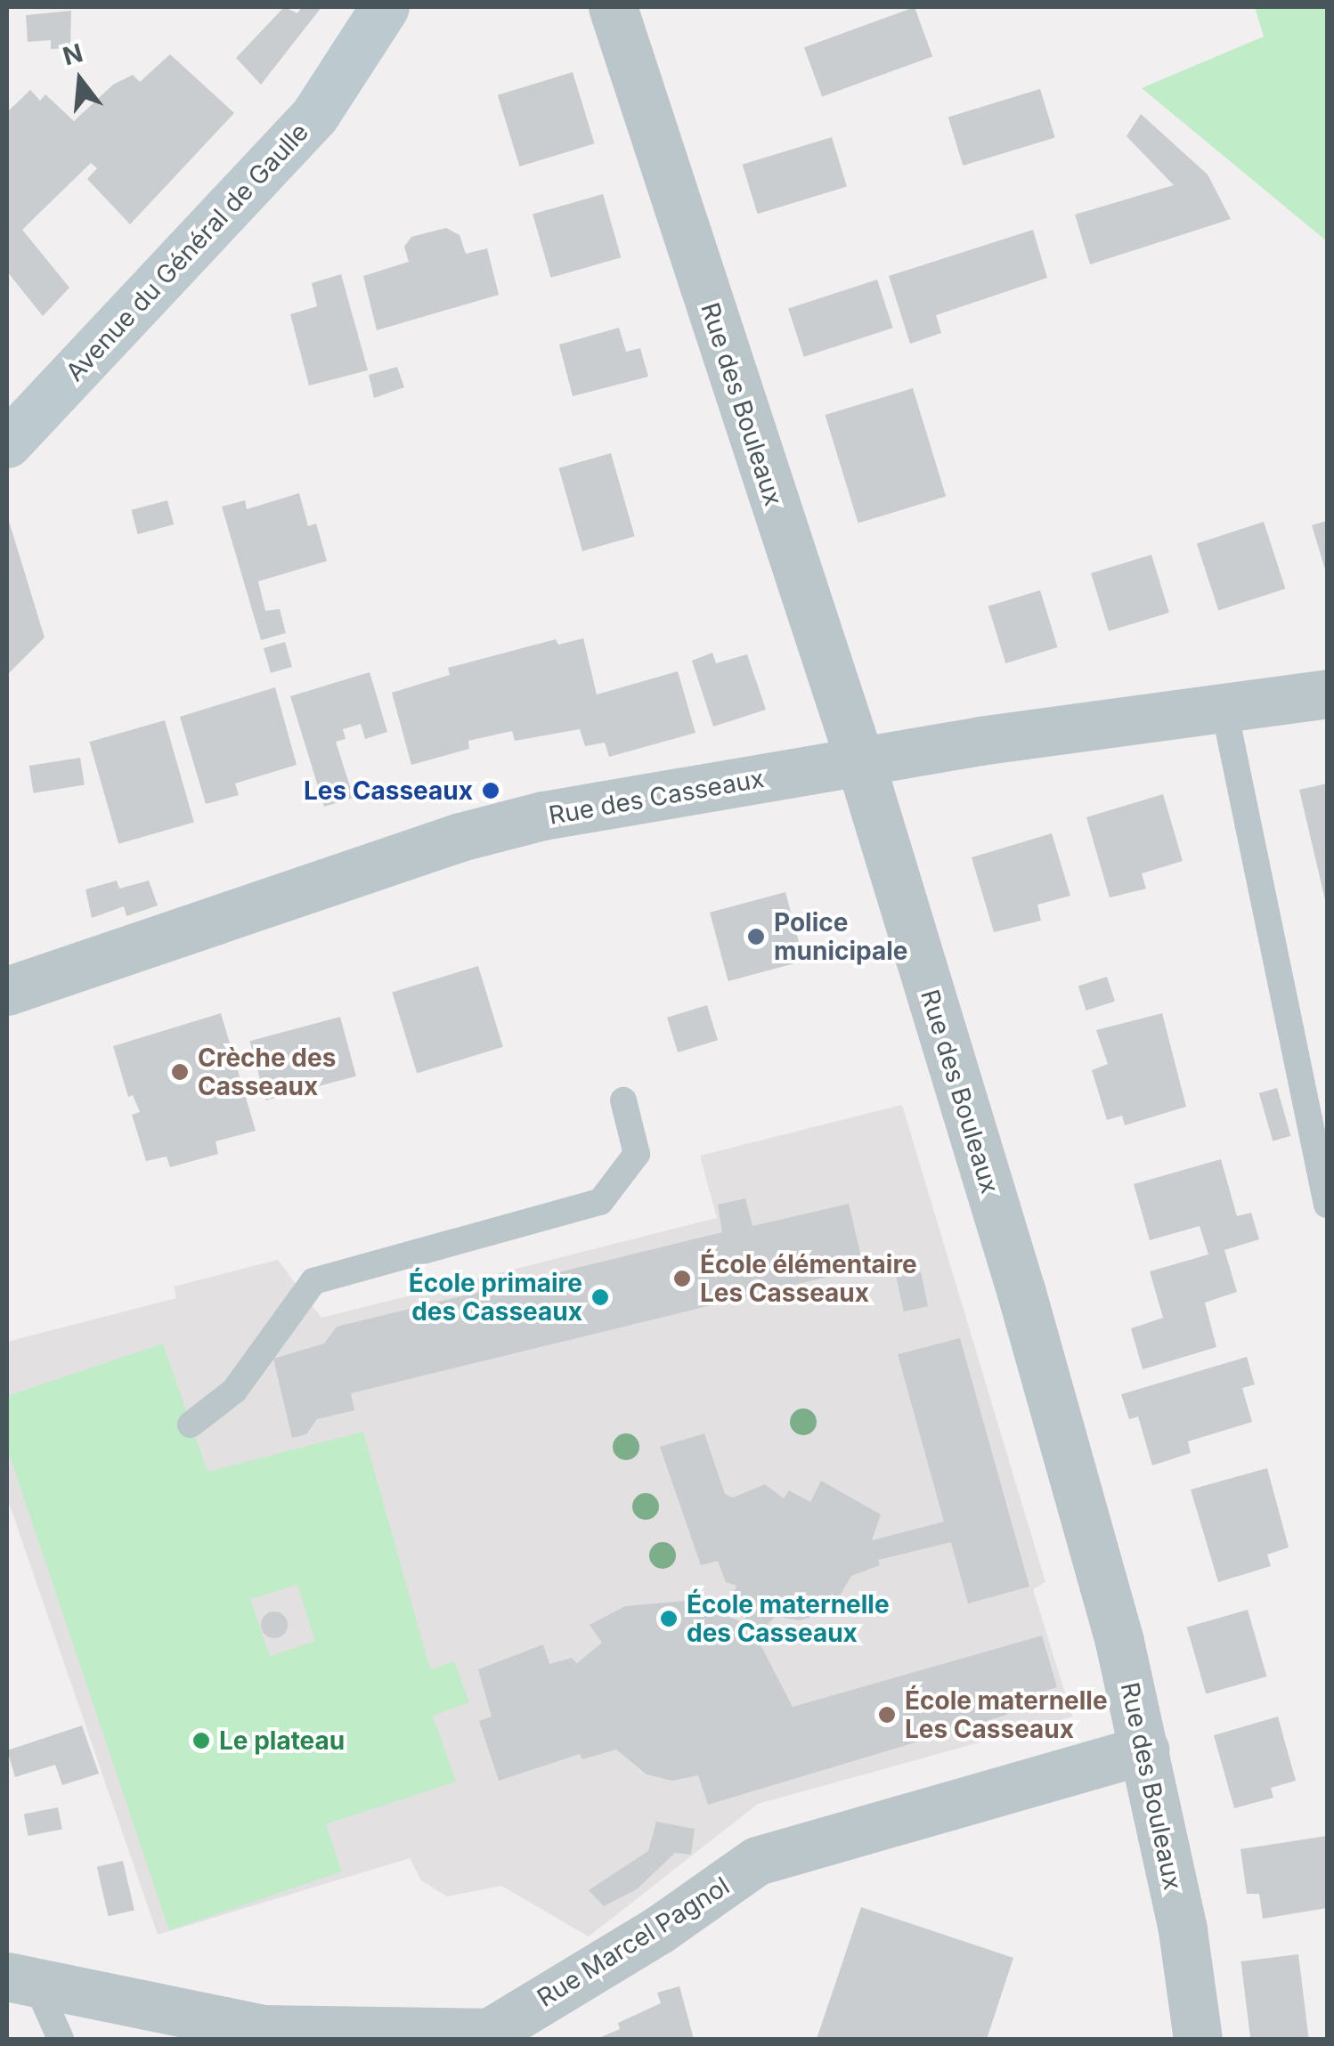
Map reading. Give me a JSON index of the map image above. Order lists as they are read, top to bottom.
{
  "streets": {
    "main road": ["Avenue du Général de Gaulle"],
    "street": ["Rue des Bouleaux", "Rue des Casseaux", "Rue Marcel Pagnol"]
  },
  "crossings": [
    ["Rue des Bouleaux", "Rue des Casseaux"],
    ["Rue des Bouleaux", "Rue Marcel Pagnol"]
  ],
  "places": [
    "Les Casseaux",
    "Police municipale",
    "Crèche des Casseaux",
    "École élémentaire Les Casseaux",
    "École primaire des Casseaux",
    "École maternelle des Casseaux",
    "École maternelle Les Casseaux",
    "Le plateau"
  ],
  "north": "top"
}
